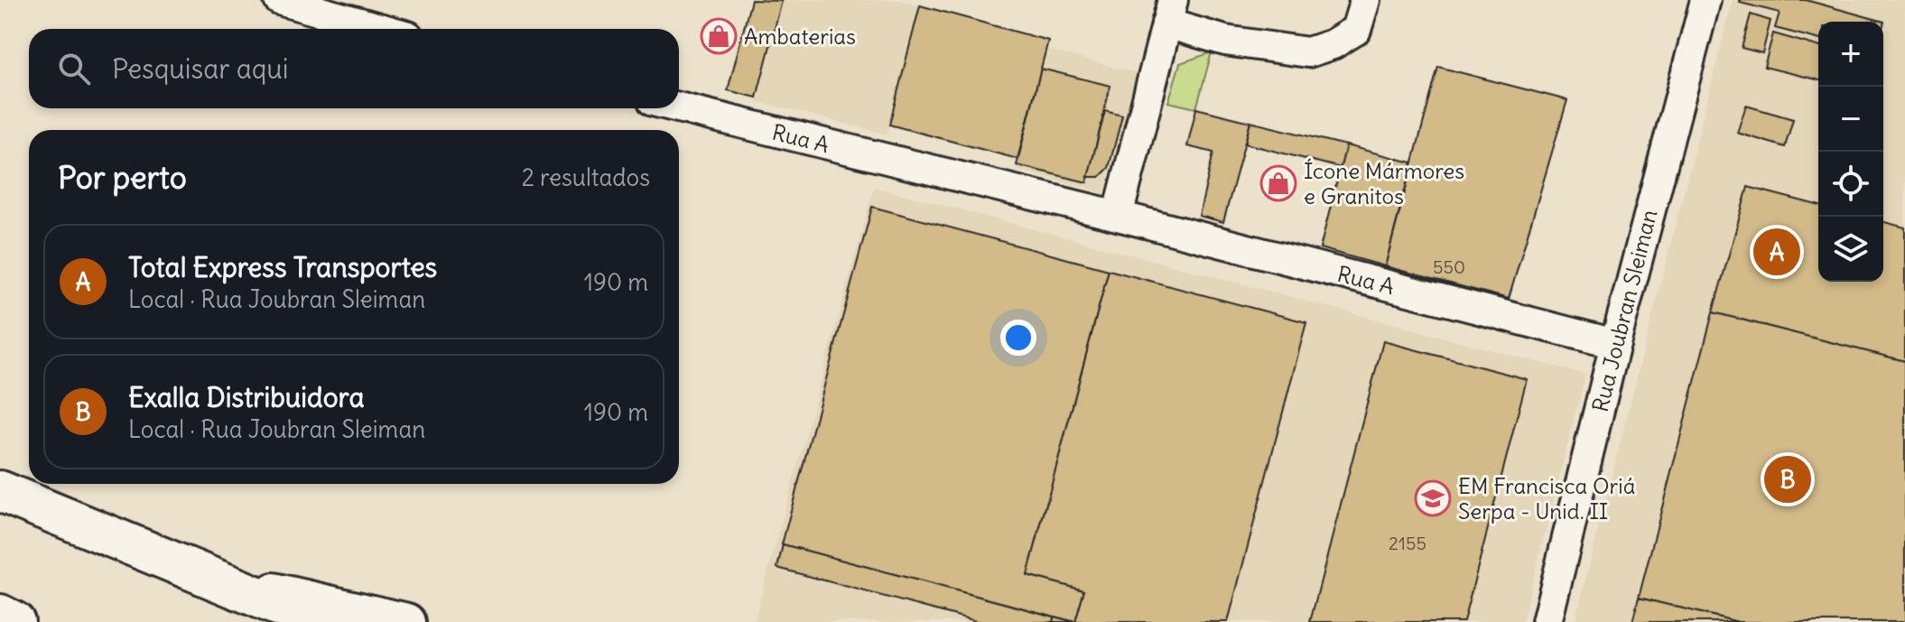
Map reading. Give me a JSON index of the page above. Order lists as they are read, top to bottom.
{
  "streets": {
    "street": ["Rua A", "Rua Joubran Sleiman"]
  },
  "crossings": [
    ["Rua A", "Rua Joubran Sleiman"]
  ],
  "places": {
    "shop": ["Ambaterias", "Ícone Mármores e Granitos"],
    "school or university": ["EM Francisca Oriá Serpa - Unid. II"]
  },
  "house_numbers": ["550", "2155"],
  "page": {
    "map_buttons": ["+", "−"],
    "search": "Pesquisar aqui",
    "heading": ["Por perto", "2 resultados"],
    "list": [
      {
        "mark": "A",
        "name": "Total Express Transportes",
        "note": "Local · Rua Joubran Sleiman",
        "value": "190 m"
      },
      {
        "mark": "B",
        "name": "Exalla Distribuidora",
        "note": "Local · Rua Joubran Sleiman",
        "value": "190 m"
      }
    ],
    "pins": ["A", "B"]
  }
}
